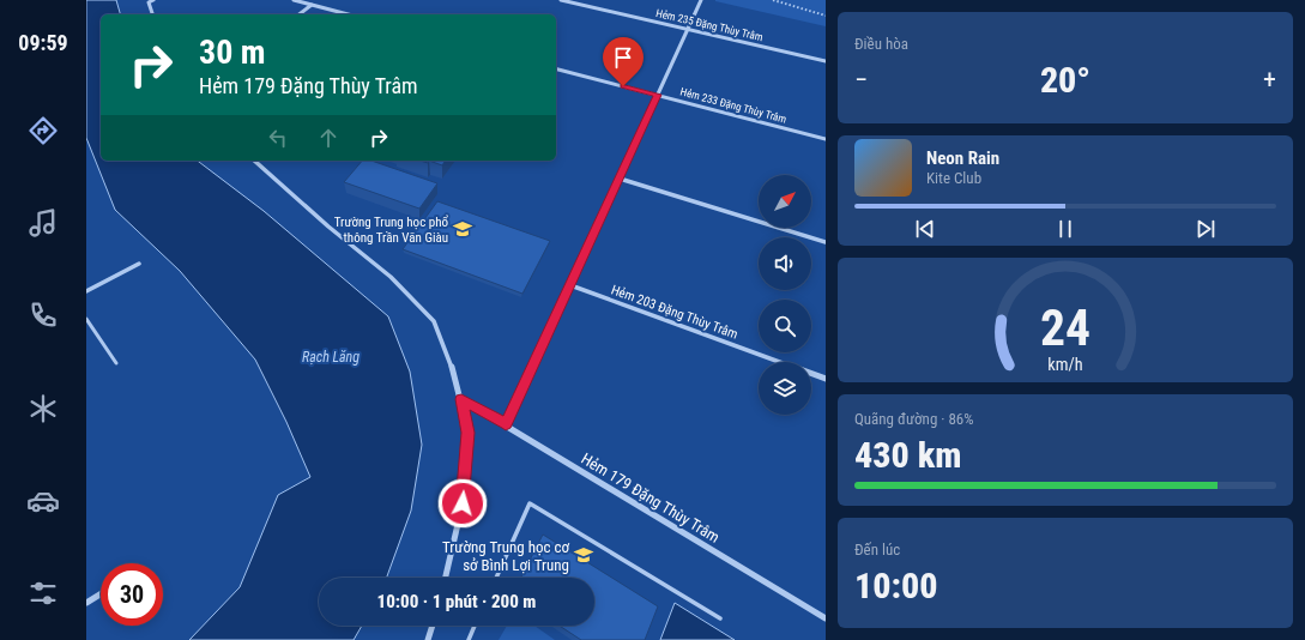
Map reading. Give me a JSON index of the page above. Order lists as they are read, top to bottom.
{
  "streets": {
    "street": [
      "Hẻm 235 Đặng Thùy Trâm",
      "Hẻm 233 Đặng Thùy Trâm",
      "Hẻm 203 Đặng Thùy Trâm",
      "Hẻm 179 Đặng Thùy Trâm"
    ]
  },
  "water": ["Rạch Lăng"],
  "places": {
    "school or university": ["Trường Trung học phổ thông Trần Văn Giàu", "Trường Trung học cơ sở Bình Lợi Trung"]
  },
  "north": "top right",
  "page": {
    "tabs": "09:59",
    "tile": [
      "Điều hòa",
      ["Quãng đường · 86%", "430 km"],
      ["Đến lúc", "10:00"]
    ],
    "turn": ["30 m", "Hẻm 179 Đặng Thùy Trâm"],
    "heat": ["−", "20°", "+"],
    "song": ["Neon Rain", "Kite Club"],
    "limit": "30",
    "trip": "10:00 · 1 phút · 200 m",
    "gauge": ["24", "km/h"]
  }
}
